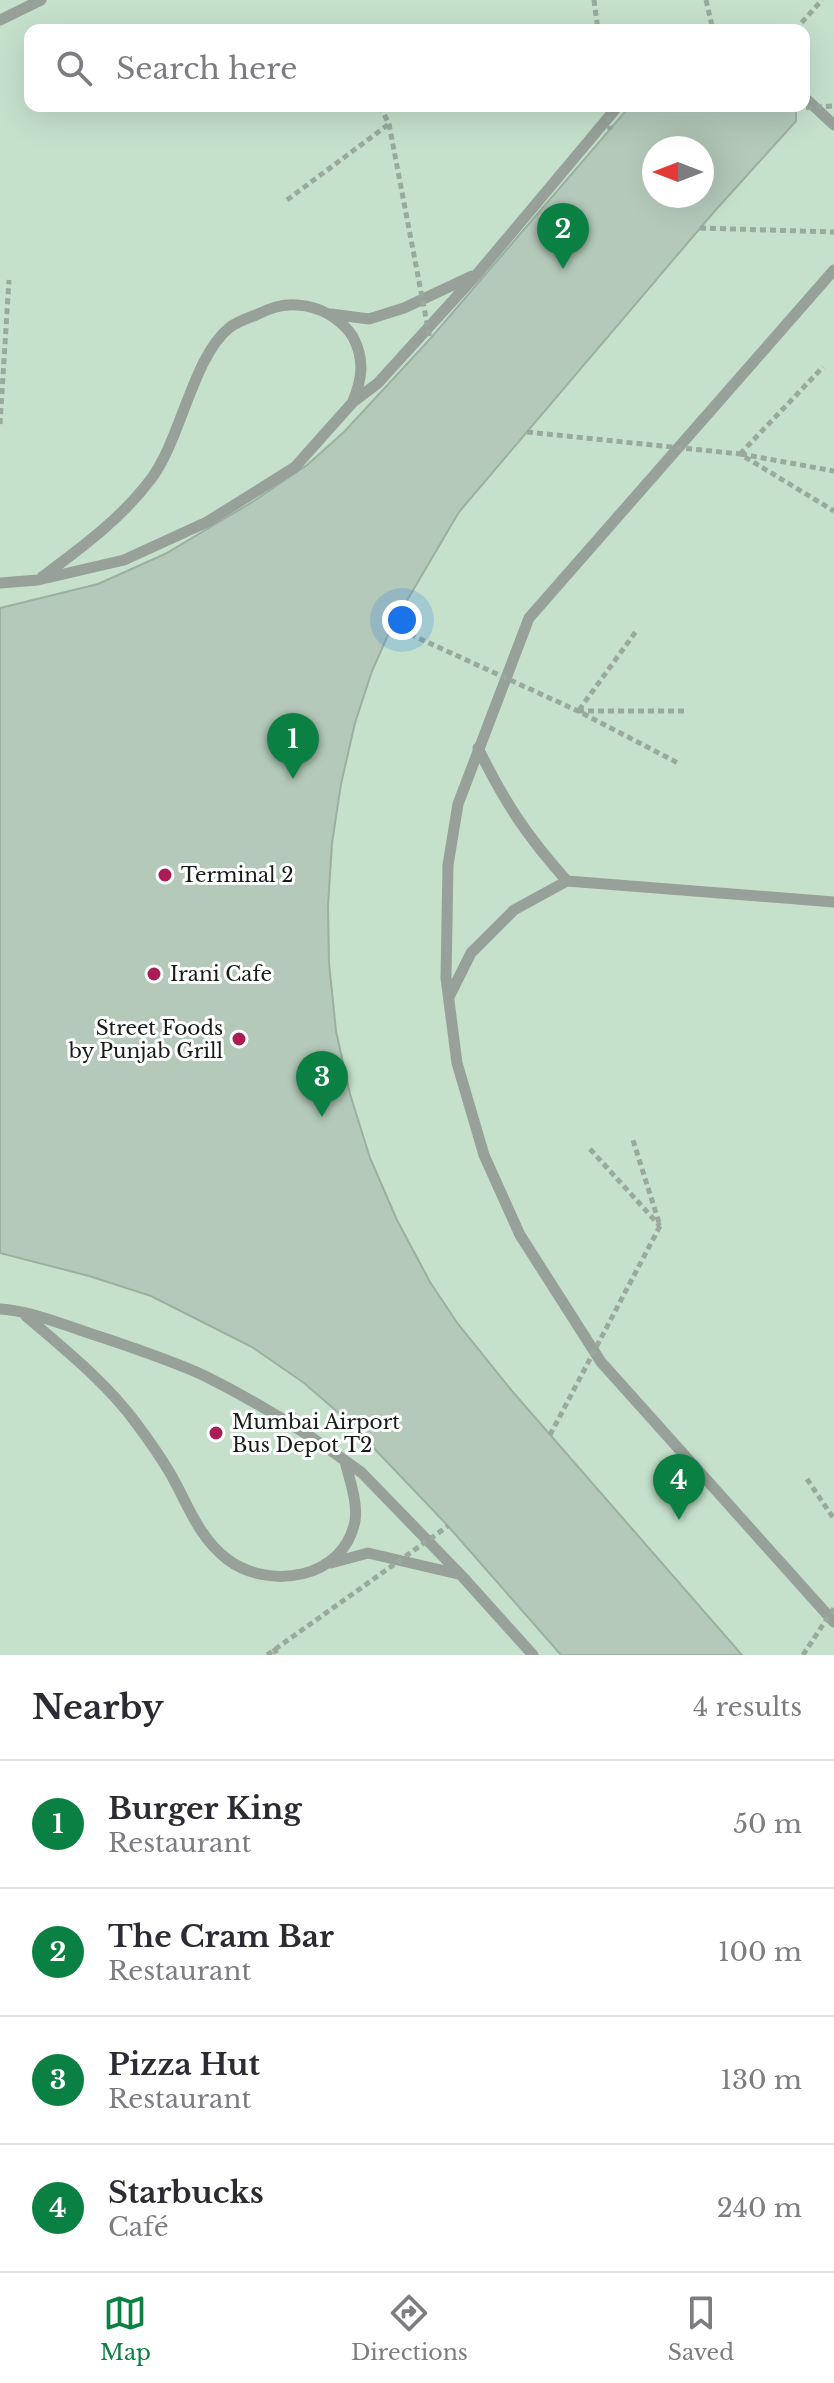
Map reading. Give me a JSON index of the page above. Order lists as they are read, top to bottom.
{
  "places": [
    "Terminal 2",
    "Irani Cafe",
    "Street Foods by Punjab Grill",
    "Mumbai Airport Bus Depot T2"
  ],
  "north": "left",
  "page": {
    "search": "Search here",
    "pins": [
      "2",
      "1",
      "3",
      "4"
    ],
    "heading": ["Nearby", "4 results"],
    "list": [
      {
        "mark": "1",
        "name": "Burger King",
        "note": "Restaurant",
        "value": "50 m"
      },
      {
        "mark": "2",
        "name": "The Cram Bar",
        "note": "Restaurant",
        "value": "100 m"
      },
      {
        "mark": "3",
        "name": "Pizza Hut",
        "note": "Restaurant",
        "value": "130 m"
      },
      {
        "mark": "4",
        "name": "Starbucks",
        "note": "Café",
        "value": "240 m"
      }
    ],
    "nav": ["Map", "Directions", "Saved"]
  }
}
